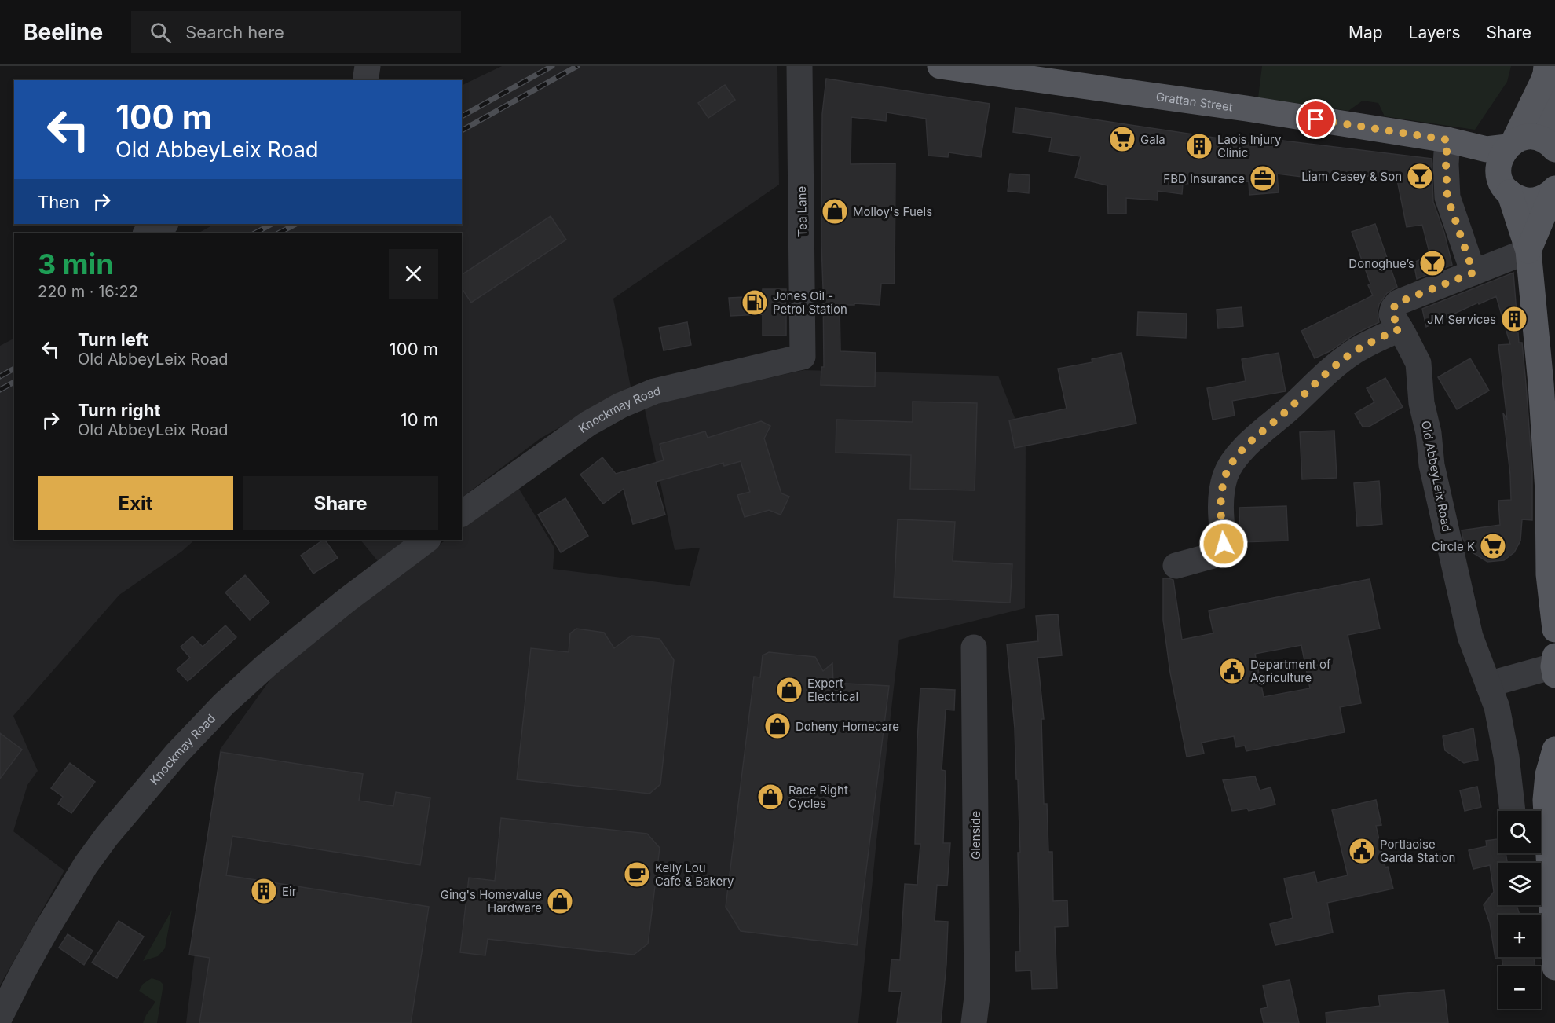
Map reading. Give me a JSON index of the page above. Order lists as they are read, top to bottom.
{
  "streets": {
    "main road": ["Grattan Street"],
    "street": [
      "Tea Lane",
      "Knockmay Road",
      "Old AbbeyLeix Road",
      "Glenside"
    ]
  },
  "crossings": [
    ["Tea Lane", "Knockmay Road"]
  ],
  "places": {
    "supermarket": ["Gala", "Circle K"],
    "building": ["Laois Injury Clinic", "JM Services", "Eir"],
    "bar": ["Liam Casey & Son", "Donoghue’s"],
    "office": ["FBD Insurance"],
    "shop": [
      "Molloy's Fuels",
      "Expert Electrical",
      "Doheny Homecare",
      "Race Right Cycles",
      "Ging's Homevalue Hardware"
    ],
    "fuel station": ["Jones Oil - Petrol Station"],
    "public building": ["Department of Agriculture", "Portlaoise Garda Station"],
    "cafe": ["Kelly Lou Cafe & Bakery"]
  },
  "page": {
    "header": "Beeline",
    "search": "Search here",
    "nav": ["Map", "Layers", "Share"],
    "turn": ["100 m", "Old AbbeyLeix Road"],
    "then": "Then",
    "heading": ["3 min", "220 m · 16:22"],
    "list": [
      {
        "name": "Turn left",
        "note": "Old AbbeyLeix Road",
        "value": "100 m"
      },
      {
        "name": "Turn right",
        "note": "Old AbbeyLeix Road",
        "value": "10 m"
      }
    ],
    "buttons": ["Exit", "Share"],
    "map_buttons": ["+", "−"]
  }
}
